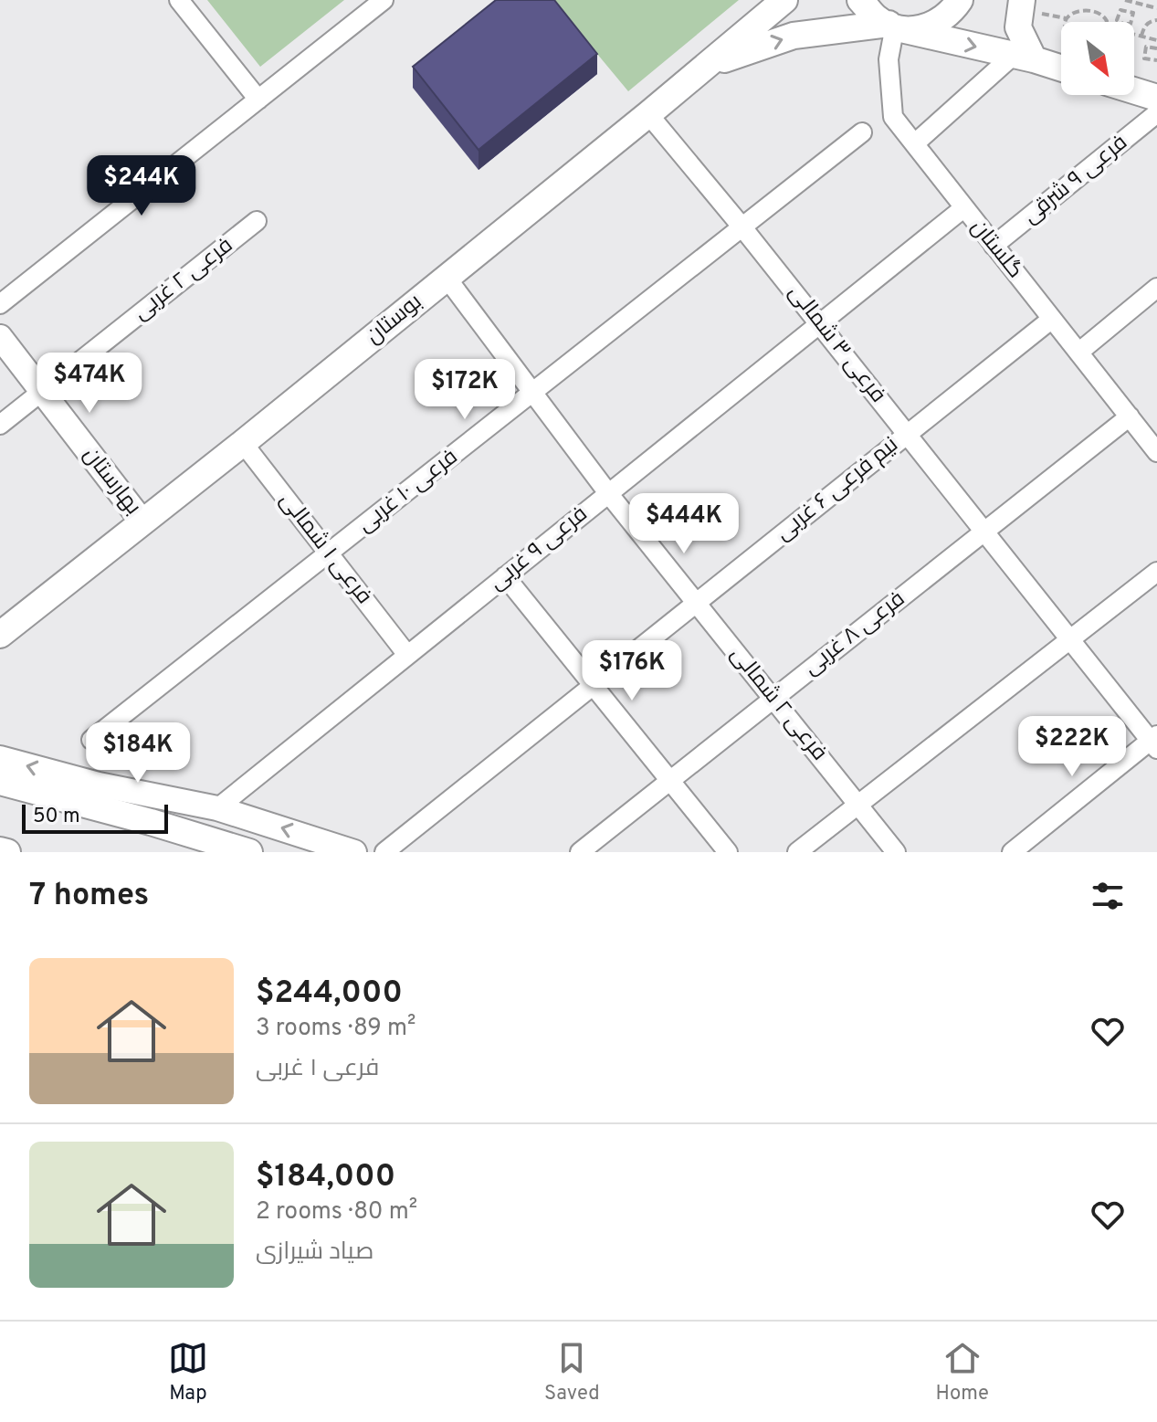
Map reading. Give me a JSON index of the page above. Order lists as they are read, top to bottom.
{
  "streets": {
    "main road": ["بوستان"],
    "street": [
      "فرعی ۹ شرقی",
      "گلستان",
      "فرعی ۲ غربی",
      "فرعی ۳ شمالی",
      "بهارستان",
      "نیم فرعی ۶ غربی",
      "فرعی ۱۰ غربی",
      "فرعی ۱ شمالی",
      "فرعی ۹ غربی",
      "فرعی ۸ غربی",
      "فرعی ۲ شمالی"
    ]
  },
  "crossings": [
    ["فرعی ۹ شرقی", "گلستان"],
    ["گلستان", "نیم فرعی ۶ غربی"],
    ["گلستان", "فرعی ۹ غربی"],
    ["گلستان", "فرعی ۸ غربی"],
    ["فرعی ۲ غربی", "بهارستان"],
    ["بوستان", "فرعی ۳ شمالی"],
    ["بوستان", "بهارستان"],
    ["بوستان", "فرعی ۱ شمالی"],
    ["بوستان", "فرعی ۲ شمالی"],
    ["فرعی ۳ شمالی", "نیم فرعی ۶ غربی"],
    ["فرعی ۳ شمالی", "فرعی ۱۰ غربی"],
    ["فرعی ۳ شمالی", "فرعی ۹ غربی"],
    ["فرعی ۳ شمالی", "فرعی ۸ غربی"],
    ["نیم فرعی ۶ غربی", "فرعی ۲ شمالی"],
    ["فرعی ۱۰ غربی", "فرعی ۱ شمالی"],
    ["فرعی ۱۰ غربی", "فرعی ۲ شمالی"],
    ["فرعی ۱ شمالی", "فرعی ۹ غربی"],
    ["فرعی ۹ غربی", "فرعی ۲ شمالی"],
    ["فرعی ۸ غربی", "فرعی ۲ شمالی"]
  ],
  "scale_bar": "50 m",
  "north": "bottom right",
  "page": {
    "price": [
      "$244K",
      "$474K",
      "$172K",
      "$444K",
      "$176K",
      "$222K",
      "$184K"
    ],
    "scale": "50 m",
    "heading": "7 homes",
    "list": [
      {
        "name": "$244,000",
        "note": "3 rooms · 89 m² · فرعی ۱ غربی"
      },
      {
        "name": "$184,000",
        "note": "2 rooms · 80 m² · صیاد شیرازی"
      }
    ],
    "tabs": ["Map", "Saved", "Home"]
  }
}
